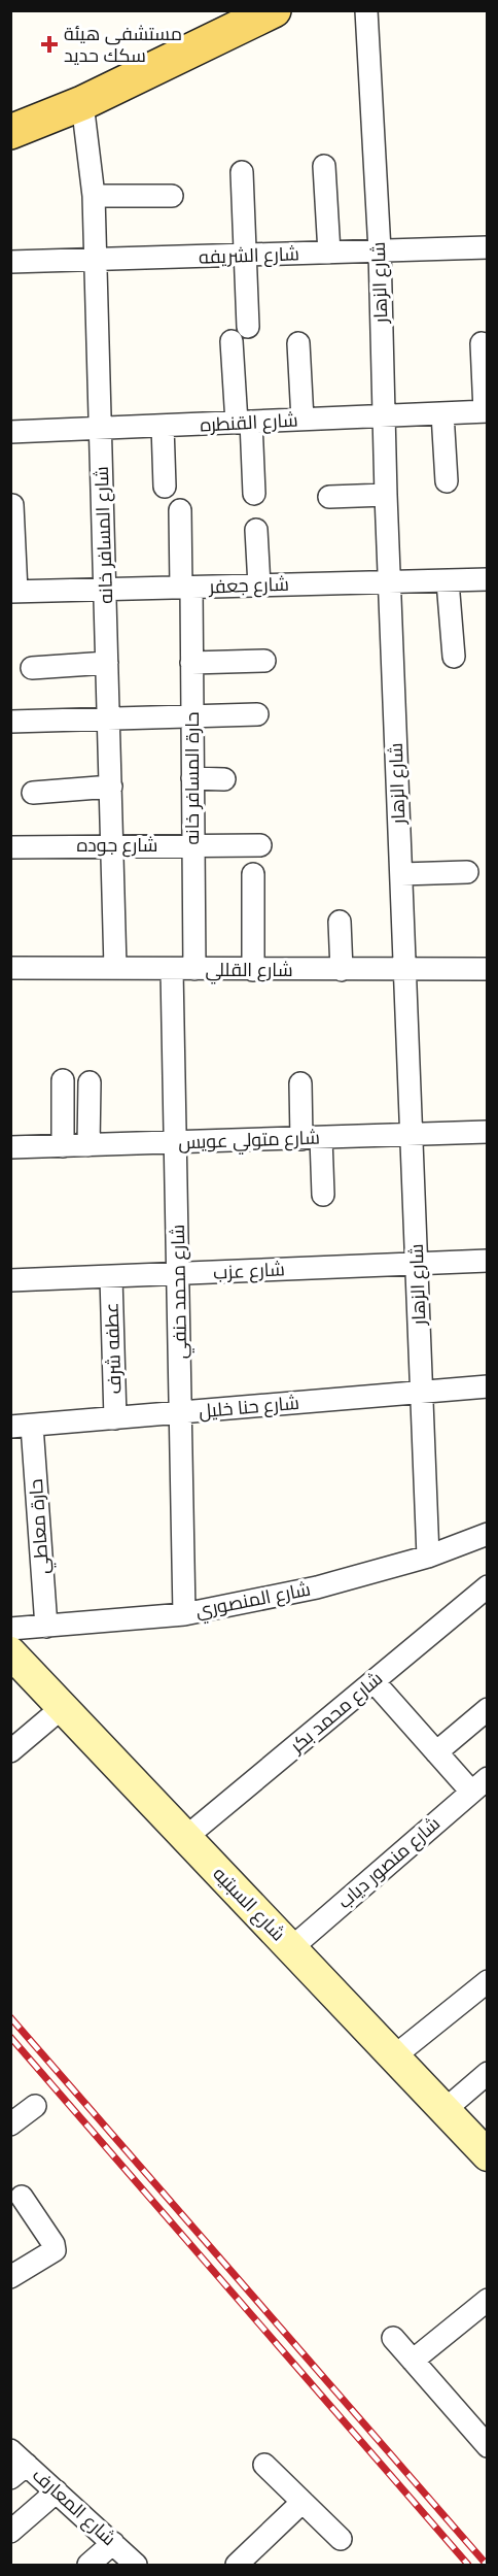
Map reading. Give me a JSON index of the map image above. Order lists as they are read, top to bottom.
{
  "streets": {
    "street": [
      "شارع الشريفه",
      "شارع الزهار",
      "شارع القنطره",
      "شارع المسافر خانه",
      "شارع جعفر",
      "حارة المسافر خانه",
      "شارع جوده",
      "شارع القللي",
      "شارع متولي عويس",
      "شارع عزب",
      "شارع محمد حنفي",
      "عطفه شرف",
      "شارع حنا خليل",
      "حارة معاطي",
      "شارع المنصوري",
      "شارع محمد بكر",
      "شارع منصور دياب",
      "شارع السبتيه",
      "شارع المعارف"
    ]
  },
  "crossings": [
    ["شارع الشريفه", "شارع الزهار"],
    ["شارع الشريفه", "شارع المسافر خانه"],
    ["شارع الزهار", "شارع القنطره"],
    ["شارع الزهار", "شارع جعفر"],
    ["شارع الزهار", "شارع القللي"],
    ["شارع الزهار", "شارع متولي عويس"],
    ["شارع الزهار", "شارع عزب"],
    ["شارع الزهار", "شارع حنا خليل"],
    ["شارع الزهار", "شارع المنصوري"],
    ["شارع القنطره", "شارع المسافر خانه"],
    ["شارع المسافر خانه", "شارع جعفر"],
    ["شارع المسافر خانه", "شارع جوده"],
    ["شارع المسافر خانه", "شارع القللي"],
    ["شارع جعفر", "حارة المسافر خانه"],
    ["حارة المسافر خانه", "شارع جوده"],
    ["حارة المسافر خانه", "شارع القللي"],
    ["شارع القللي", "شارع محمد حنفي"],
    ["شارع متولي عويس", "شارع محمد حنفي"],
    ["شارع عزب", "شارع محمد حنفي"],
    ["شارع عزب", "عطفه شرف"],
    ["شارع محمد حنفي", "شارع حنا خليل"],
    ["شارع محمد حنفي", "شارع المنصوري"],
    ["عطفه شرف", "شارع حنا خليل"],
    ["شارع حنا خليل", "حارة معاطي"],
    ["حارة معاطي", "شارع المنصوري"],
    ["شارع محمد بكر", "شارع السبتيه"],
    ["شارع منصور دياب", "شارع السبتيه"]
  ],
  "places": {
    "health": ["مستشفى هيئة سكك حديد"]
  }
}
